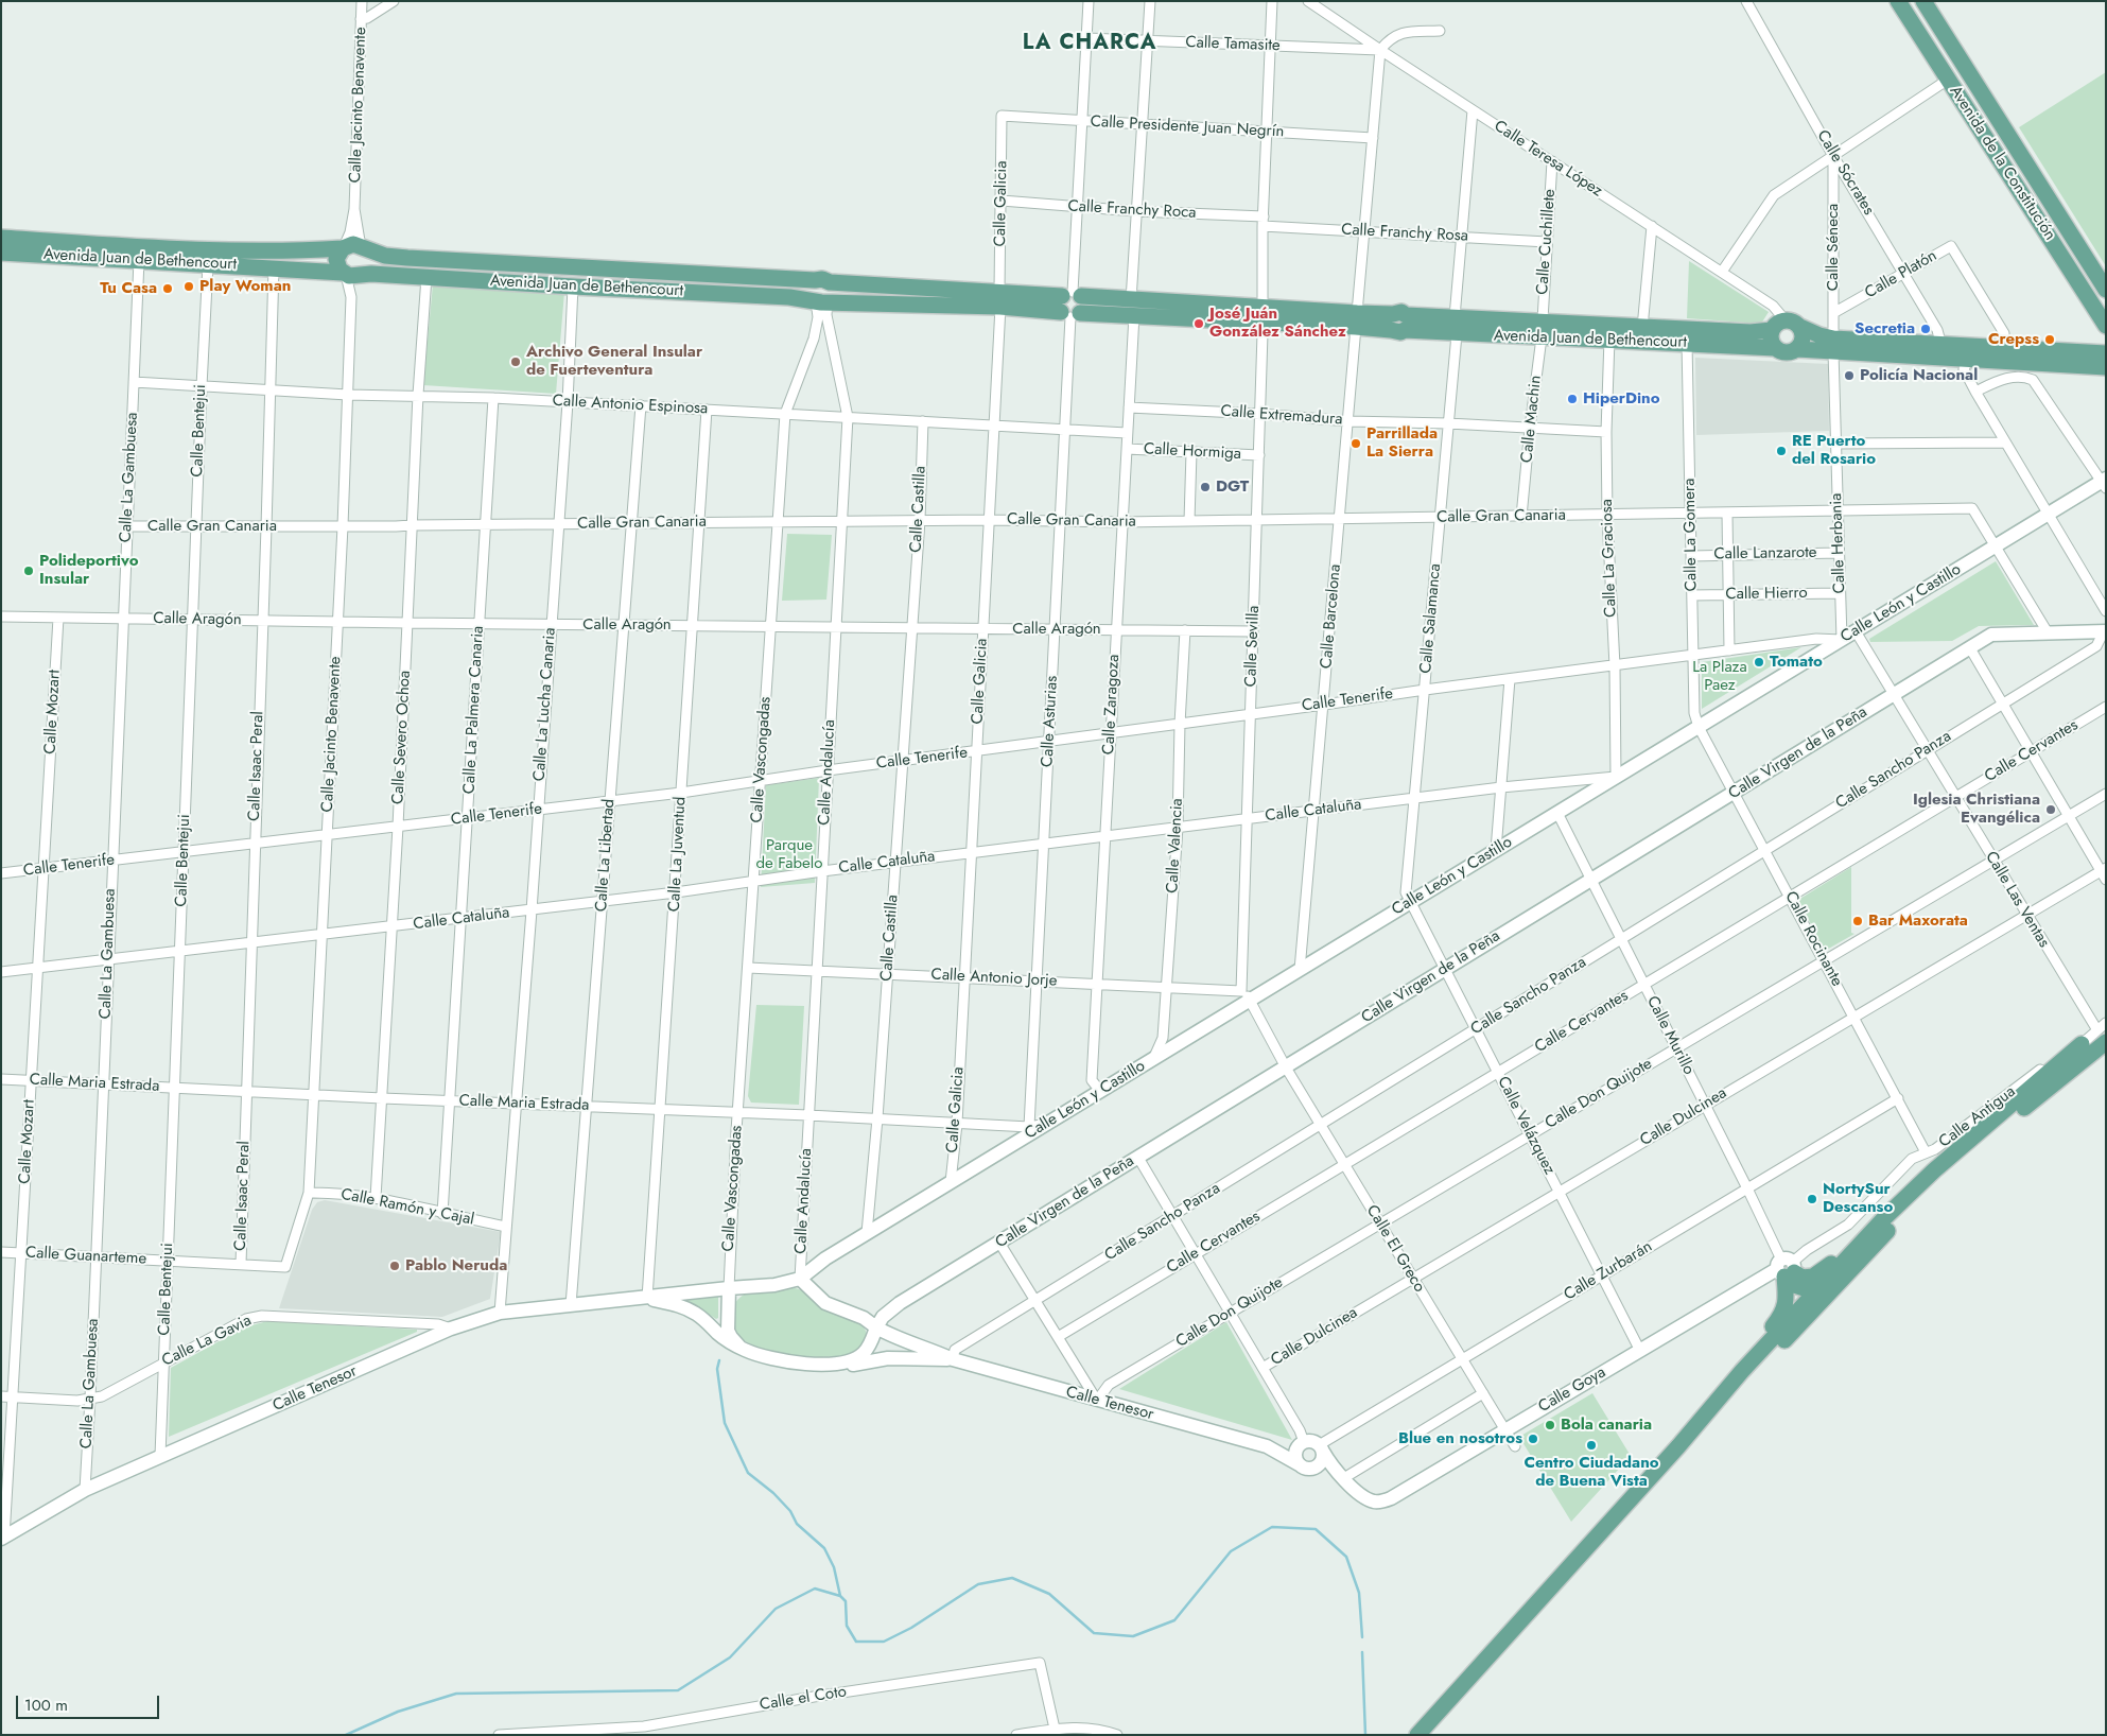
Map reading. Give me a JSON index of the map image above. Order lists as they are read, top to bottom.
{
  "streets": {
    "main road": ["Avenida de la Constitución", "Avenida Juan de Bethencourt"],
    "street": [
      "Calle Tamasite",
      "Calle Jacinto Benavente",
      "Calle Presidente Juan Negrín",
      "Calle Teresa López",
      "Calle Sócrates",
      "Calle Galicia",
      "Calle Franchy Roca",
      "Calle Franchy Rosa",
      "Calle Cuchillete",
      "Calle Séneca",
      "Calle Platón",
      "Calle Antonio Espinosa",
      "Calle Extremadura",
      "Calle Machin",
      "Calle Bentejui",
      "Calle Hormiga",
      "Calle La Gambuesa",
      "Calle Castilla",
      "Calle Gran Canaria",
      "Calle La Gomera",
      "Calle Herbania",
      "Calle Lanzarote",
      "Calle La Graciosa",
      "Calle Hierro",
      "Calle León y Castillo",
      "Calle Barcelona",
      "Calle Salamanca",
      "Calle Aragón",
      "Calle Sevilla",
      "Calle Tenerife",
      "Calle La Lucha Canaria",
      "Calle Zaragoza",
      "Calle La Palmera Canaria",
      "Calle Mozart",
      "Calle Asturias",
      "Calle Severo Ochoa",
      "Calle Cervantes",
      "Calle Virgen de la Peña",
      "Calle Vascongadas",
      "Calle Isaac Peral",
      "Calle Sancho Panza",
      "Calle Andalucía",
      "Calle Cataluña",
      "Calle Valencia",
      "Calle La Juventud",
      "Calle La Libertad",
      "Calle Las Ventas",
      "Calle Rocinante",
      "Calle Antonio Jorje",
      "Calle Murillo",
      "Calle Maria Estrada",
      "Calle Don Quijote",
      "Calle Dulcinea",
      "Calle Antigua",
      "Calle Velázquez",
      "Calle Ramón y Cajal",
      "Calle El Greco",
      "Calle Guanarteme",
      "Calle Zurbarán",
      "Calle La Gavia",
      "Calle Tenesor",
      "Calle Goya",
      "Calle el Coto"
    ]
  },
  "crossings": [
    ["Calle Tamasite", "Calle Teresa López"],
    ["Calle Tamasite", "Calle Barcelona"],
    ["Calle Tamasite", "Calle Zaragoza"],
    ["Calle Tamasite", "Calle Asturias"],
    ["Calle Jacinto Benavente", "Avenida Juan de Bethencourt"],
    ["Calle Jacinto Benavente", "Calle Antonio Espinosa"],
    ["Calle Jacinto Benavente", "Calle Gran Canaria"],
    ["Calle Jacinto Benavente", "Calle Aragón"],
    ["Calle Jacinto Benavente", "Calle Tenerife"],
    ["Calle Jacinto Benavente", "Calle Cataluña"],
    ["Calle Jacinto Benavente", "Calle Maria Estrada"],
    ["Calle Jacinto Benavente", "Calle Ramón y Cajal"],
    ["Calle Jacinto Benavente", "Calle Guanarteme"],
    ["Calle Presidente Juan Negrín", "Calle Galicia"],
    ["Calle Presidente Juan Negrín", "Calle Barcelona"],
    ["Calle Presidente Juan Negrín", "Calle Zaragoza"],
    ["Calle Presidente Juan Negrín", "Calle Asturias"],
    ["Calle Teresa López", "Calle Cuchillete"],
    ["Calle Teresa López", "Avenida Juan de Bethencourt"],
    ["Calle Teresa López", "Calle Barcelona"],
    ["Calle Sócrates", "Calle Séneca"],
    ["Calle Sócrates", "Calle Platón"],
    ["Calle Galicia", "Calle Franchy Roca"],
    ["Calle Galicia", "Avenida Juan de Bethencourt"],
    ["Calle Galicia", "Calle Antonio Espinosa"],
    ["Calle Galicia", "Calle Gran Canaria"],
    ["Calle Galicia", "Calle León y Castillo"],
    ["Calle Galicia", "Calle Aragón"],
    ["Calle Galicia", "Calle Tenerife"],
    ["Calle Galicia", "Calle Cataluña"],
    ["Calle Galicia", "Calle Antonio Jorje"],
    ["Calle Galicia", "Calle Maria Estrada"],
    ["Calle Franchy Roca", "Calle Franchy Rosa"],
    ["Calle Franchy Roca", "Calle Zaragoza"],
    ["Calle Franchy Roca", "Calle Asturias"],
    ["Calle Franchy Rosa", "Calle Cuchillete"],
    ["Calle Franchy Rosa", "Calle Barcelona"],
    ["Calle Cuchillete", "Avenida Juan de Bethencourt"],
    ["Calle Cuchillete", "Calle Machin"],
    ["Calle Séneca", "Calle Platón"],
    ["Calle Séneca", "Calle Herbania"],
    ["Avenida Juan de Bethencourt", "Calle Machin"],
    ["Avenida Juan de Bethencourt", "Calle Bentejui"],
    ["Avenida Juan de Bethencourt", "Calle La Gambuesa"],
    ["Avenida Juan de Bethencourt", "Calle La Gomera"],
    ["Avenida Juan de Bethencourt", "Calle La Graciosa"],
    ["Avenida Juan de Bethencourt", "Calle Salamanca"],
    ["Avenida Juan de Bethencourt", "Calle La Lucha Canaria"],
    ["Avenida Juan de Bethencourt", "Calle Zaragoza"],
    ["Avenida Juan de Bethencourt", "Calle Asturias"],
    ["Avenida Juan de Bethencourt", "Calle Severo Ochoa"],
    ["Avenida Juan de Bethencourt", "Calle Vascongadas"],
    ["Avenida Juan de Bethencourt", "Calle Isaac Peral"],
    ["Avenida Juan de Bethencourt", "Calle Andalucía"],
    ["Calle Antonio Espinosa", "Calle Bentejui"],
    ["Calle Antonio Espinosa", "Calle La Gambuesa"],
    ["Calle Antonio Espinosa", "Calle Castilla"],
    ["Calle Antonio Espinosa", "Calle La Lucha Canaria"],
    ["Calle Antonio Espinosa", "Calle Zaragoza"],
    ["Calle Antonio Espinosa", "Calle La Palmera Canaria"],
    ["Calle Antonio Espinosa", "Calle Asturias"],
    ["Calle Antonio Espinosa", "Calle Severo Ochoa"],
    ["Calle Antonio Espinosa", "Calle Vascongadas"],
    ["Calle Antonio Espinosa", "Calle Isaac Peral"],
    ["Calle Antonio Espinosa", "Calle Andalucía"],
    ["Calle Antonio Espinosa", "Calle La Juventud"],
    ["Calle Antonio Espinosa", "Calle La Libertad"],
    ["Calle Extremadura", "Calle Machin"],
    ["Calle Extremadura", "Calle La Graciosa"],
    ["Calle Extremadura", "Calle Barcelona"],
    ["Calle Extremadura", "Calle Salamanca"],
    ["Calle Extremadura", "Calle Sevilla"],
    ["Calle Extremadura", "Calle Zaragoza"],
    ["Calle Machin", "Calle Gran Canaria"],
    ["Calle Bentejui", "Calle Gran Canaria"],
    ["Calle Bentejui", "Calle Aragón"],
    ["Calle Bentejui", "Calle Tenerife"],
    ["Calle Bentejui", "Calle Cataluña"],
    ["Calle Bentejui", "Calle Maria Estrada"],
    ["Calle Bentejui", "Calle Guanarteme"],
    ["Calle Bentejui", "Calle La Gavia"],
    ["Calle Bentejui", "Calle Tenesor"],
    ["Calle Hormiga", "Calle Sevilla"],
    ["Calle Hormiga", "Calle Zaragoza"],
    ["Calle La Gambuesa", "Calle Gran Canaria"],
    ["Calle La Gambuesa", "Calle Aragón"],
    ["Calle La Gambuesa", "Calle Tenerife"],
    ["Calle La Gambuesa", "Calle Cataluña"],
    ["Calle La Gambuesa", "Calle Maria Estrada"],
    ["Calle La Gambuesa", "Calle Guanarteme"],
    ["Calle La Gambuesa", "Calle La Gavia"],
    ["Calle La Gambuesa", "Calle Tenesor"],
    ["Calle Castilla", "Calle Gran Canaria"],
    ["Calle Castilla", "Calle León y Castillo"],
    ["Calle Castilla", "Calle Aragón"],
    ["Calle Castilla", "Calle Tenerife"],
    ["Calle Castilla", "Calle Cataluña"],
    ["Calle Castilla", "Calle Antonio Jorje"],
    ["Calle Castilla", "Calle Maria Estrada"],
    ["Calle Gran Canaria", "Calle La Gomera"],
    ["Calle Gran Canaria", "Calle Herbania"],
    ["Calle Gran Canaria", "Calle La Graciosa"],
    ["Calle Gran Canaria", "Calle León y Castillo"],
    ["Calle Gran Canaria", "Calle Barcelona"],
    ["Calle Gran Canaria", "Calle Salamanca"],
    ["Calle Gran Canaria", "Calle Sevilla"],
    ["Calle Gran Canaria", "Calle La Lucha Canaria"],
    ["Calle Gran Canaria", "Calle Zaragoza"],
    ["Calle Gran Canaria", "Calle La Palmera Canaria"],
    ["Calle Gran Canaria", "Calle Asturias"],
    ["Calle Gran Canaria", "Calle Severo Ochoa"],
    ["Calle Gran Canaria", "Calle Vascongadas"],
    ["Calle Gran Canaria", "Calle Isaac Peral"],
    ["Calle Gran Canaria", "Calle Andalucía"],
    ["Calle Gran Canaria", "Calle La Juventud"],
    ["Calle Gran Canaria", "Calle La Libertad"],
    ["Calle La Gomera", "Calle Lanzarote"],
    ["Calle La Gomera", "Calle Hierro"],
    ["Calle La Gomera", "Calle León y Castillo"],
    ["Calle La Gomera", "Calle Tenerife"],
    ["Calle La Gomera", "Calle Rocinante"],
    ["Calle Herbania", "Calle Lanzarote"],
    ["Calle Herbania", "Calle Hierro"],
    ["Calle Herbania", "Calle León y Castillo"],
    ["Calle Herbania", "Calle Tenerife"],
    ["Calle La Graciosa", "Calle León y Castillo"],
    ["Calle La Graciosa", "Calle Tenerife"],
    ["Calle La Graciosa", "Calle Cataluña"],
    ["Calle León y Castillo", "Calle Barcelona"],
    ["Calle León y Castillo", "Calle Salamanca"],
    ["Calle León y Castillo", "Calle Sevilla"],
    ["Calle León y Castillo", "Calle Tenerife"],
    ["Calle León y Castillo", "Calle Zaragoza"],
    ["Calle León y Castillo", "Calle Andalucía"],
    ["Calle León y Castillo", "Calle Cataluña"],
    ["Calle León y Castillo", "Calle Valencia"],
    ["Calle León y Castillo", "Calle Las Ventas"],
    ["Calle León y Castillo", "Calle Rocinante"],
    ["Calle León y Castillo", "Calle Antonio Jorje"],
    ["Calle León y Castillo", "Calle Murillo"],
    ["Calle León y Castillo", "Calle Maria Estrada"],
    ["Calle León y Castillo", "Calle Velázquez"],
    ["Calle León y Castillo", "Calle El Greco"],
    ["Calle León y Castillo", "Calle Tenesor"],
    ["Calle Barcelona", "Calle Tenerife"],
    ["Calle Barcelona", "Calle Cataluña"],
    ["Calle Salamanca", "Calle Tenerife"],
    ["Calle Salamanca", "Calle Cataluña"],
    ["Calle Salamanca", "Calle Velázquez"],
    ["Calle Aragón", "Calle Sevilla"],
    ["Calle Aragón", "Calle La Lucha Canaria"],
    ["Calle Aragón", "Calle Zaragoza"],
    ["Calle Aragón", "Calle La Palmera Canaria"],
    ["Calle Aragón", "Calle Mozart"],
    ["Calle Aragón", "Calle Asturias"],
    ["Calle Aragón", "Calle Severo Ochoa"],
    ["Calle Aragón", "Calle Vascongadas"],
    ["Calle Aragón", "Calle Isaac Peral"],
    ["Calle Aragón", "Calle Andalucía"],
    ["Calle Aragón", "Calle Valencia"],
    ["Calle Aragón", "Calle La Juventud"],
    ["Calle Aragón", "Calle La Libertad"],
    ["Calle Sevilla", "Calle Tenerife"],
    ["Calle Sevilla", "Calle Cataluña"],
    ["Calle Sevilla", "Calle Antonio Jorje"],
    ["Calle Sevilla", "Calle El Greco"],
    ["Calle Tenerife", "Calle La Lucha Canaria"],
    ["Calle Tenerife", "Calle Zaragoza"],
    ["Calle Tenerife", "Calle La Palmera Canaria"],
    ["Calle Tenerife", "Calle Mozart"],
    ["Calle Tenerife", "Calle Asturias"],
    ["Calle Tenerife", "Calle Severo Ochoa"],
    ["Calle Tenerife", "Calle Vascongadas"],
    ["Calle Tenerife", "Calle Isaac Peral"],
    ["Calle Tenerife", "Calle Andalucía"],
    ["Calle Tenerife", "Calle Valencia"],
    ["Calle Tenerife", "Calle La Juventud"],
    ["Calle Tenerife", "Calle La Libertad"],
    ["Calle La Lucha Canaria", "Calle Cataluña"],
    ["Calle La Lucha Canaria", "Calle Maria Estrada"],
    ["Calle La Lucha Canaria", "Calle Ramón y Cajal"],
    ["Calle La Lucha Canaria", "Calle Tenesor"],
    ["Calle Zaragoza", "Calle Cataluña"],
    ["Calle Zaragoza", "Calle Antonio Jorje"],
    ["Calle La Palmera Canaria", "Calle Cataluña"],
    ["Calle La Palmera Canaria", "Calle Maria Estrada"],
    ["Calle La Palmera Canaria", "Calle Ramón y Cajal"],
    ["Calle Mozart", "Calle Cataluña"],
    ["Calle Mozart", "Calle Maria Estrada"],
    ["Calle Mozart", "Calle Guanarteme"],
    ["Calle Mozart", "Calle La Gavia"],
    ["Calle Mozart", "Calle Tenesor"],
    ["Calle Asturias", "Calle Cataluña"],
    ["Calle Asturias", "Calle Antonio Jorje"],
    ["Calle Asturias", "Calle Maria Estrada"],
    ["Calle Severo Ochoa", "Calle Cataluña"],
    ["Calle Severo Ochoa", "Calle Maria Estrada"],
    ["Calle Severo Ochoa", "Calle Ramón y Cajal"],
    ["Calle Cervantes", "Calle Las Ventas"],
    ["Calle Cervantes", "Calle Rocinante"],
    ["Calle Cervantes", "Calle Murillo"],
    ["Calle Cervantes", "Calle Velázquez"],
    ["Calle Cervantes", "Calle El Greco"],
    ["Calle Virgen de la Peña", "Calle Las Ventas"],
    ["Calle Virgen de la Peña", "Calle Rocinante"],
    ["Calle Virgen de la Peña", "Calle Murillo"],
    ["Calle Virgen de la Peña", "Calle Velázquez"],
    ["Calle Virgen de la Peña", "Calle El Greco"],
    ["Calle Virgen de la Peña", "Calle Tenesor"],
    ["Calle Vascongadas", "Calle Andalucía"],
    ["Calle Vascongadas", "Calle Cataluña"],
    ["Calle Vascongadas", "Calle Antonio Jorje"],
    ["Calle Vascongadas", "Calle Maria Estrada"],
    ["Calle Vascongadas", "Calle Tenesor"],
    ["Calle Isaac Peral", "Calle Cataluña"],
    ["Calle Isaac Peral", "Calle Maria Estrada"],
    ["Calle Isaac Peral", "Calle Guanarteme"],
    ["Calle Sancho Panza", "Calle Las Ventas"],
    ["Calle Sancho Panza", "Calle Rocinante"],
    ["Calle Sancho Panza", "Calle Murillo"],
    ["Calle Sancho Panza", "Calle Velázquez"],
    ["Calle Sancho Panza", "Calle El Greco"],
    ["Calle Sancho Panza", "Calle Tenesor"],
    ["Calle Andalucía", "Calle Cataluña"],
    ["Calle Andalucía", "Calle Antonio Jorje"],
    ["Calle Andalucía", "Calle Maria Estrada"],
    ["Calle Andalucía", "Calle Tenesor"],
    ["Calle Cataluña", "Calle Valencia"],
    ["Calle Cataluña", "Calle La Juventud"],
    ["Calle Cataluña", "Calle La Libertad"],
    ["Calle Valencia", "Calle Antonio Jorje"],
    ["Calle La Juventud", "Calle Maria Estrada"],
    ["Calle La Juventud", "Calle Tenesor"],
    ["Calle La Libertad", "Calle Maria Estrada"],
    ["Calle La Libertad", "Calle Tenesor"],
    ["Calle Las Ventas", "Calle Don Quijote"],
    ["Calle Las Ventas", "Calle Dulcinea"],
    ["Calle Rocinante", "Calle Don Quijote"],
    ["Calle Rocinante", "Calle Dulcinea"],
    ["Calle Rocinante", "Calle Antigua"],
    ["Calle Rocinante", "Calle Zurbarán"],
    ["Calle Antonio Jorje", "Calle El Greco"],
    ["Calle Murillo", "Calle Don Quijote"],
    ["Calle Murillo", "Calle Dulcinea"],
    ["Calle Murillo", "Calle Antigua"],
    ["Calle Murillo", "Calle Zurbarán"],
    ["Calle Murillo", "Calle Goya"],
    ["Calle Don Quijote", "Calle Velázquez"],
    ["Calle Don Quijote", "Calle El Greco"],
    ["Calle Don Quijote", "Calle Tenesor"],
    ["Calle Dulcinea", "Calle Velázquez"],
    ["Calle Dulcinea", "Calle El Greco"],
    ["Calle Antigua", "Calle Goya"],
    ["Calle Velázquez", "Calle Zurbarán"],
    ["Calle Velázquez", "Calle Goya"],
    ["Calle Ramón y Cajal", "Calle Guanarteme"],
    ["Calle El Greco", "Calle Zurbarán"],
    ["Calle El Greco", "Calle Goya"],
    ["Calle Zurbarán", "Calle Tenesor"],
    ["Calle Zurbarán", "Calle Goya"],
    ["Calle La Gavia", "Calle Tenesor"],
    ["Calle Tenesor", "Calle Goya"]
  ],
  "districts": ["LA CHARCA"],
  "parks": ["La Plaza Paez", "Parque de Fabelo"],
  "places": [
    "Play Woman",
    "Tu Casa",
    "José Juán González Sánchez",
    "Secretia",
    "Crepss",
    "Archivo General Insular de Fuerteventura",
    "Policía Nacional",
    "HiperDino",
    "Parrillada La Sierra",
    "RE Puerto del Rosario",
    "DGT",
    "Polideportivo Insular",
    "Tomato",
    "Iglesia Christiana Evangélica",
    "Bar Maxorata",
    "NortySur Descanso",
    "Pablo Neruda",
    "Bola canaria",
    "Blue en nosotros",
    "Centro Ciudadano de Buena Vista"
  ],
  "scale_bar": "100 m"
}
